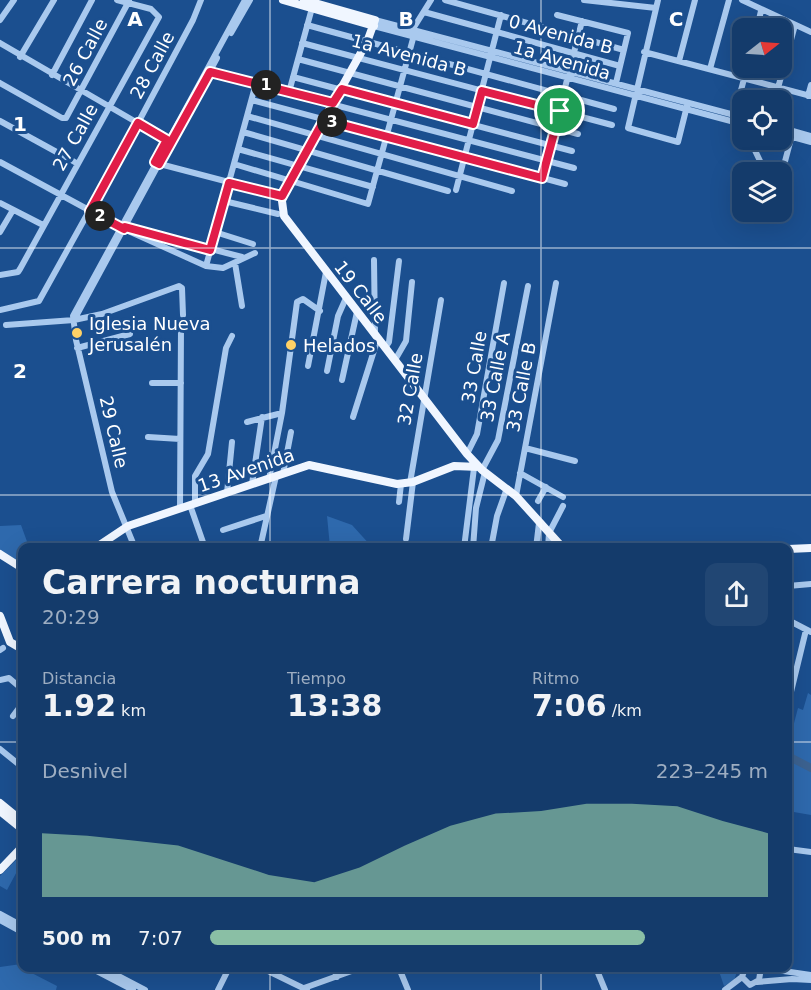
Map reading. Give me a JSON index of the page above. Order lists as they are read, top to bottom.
{
  "streets": {
    "main road": ["19 Calle", "13 Avenida"],
    "street": [
      "0 Avenida B",
      "26 Calle",
      "1a Avenida B",
      "1a Avenida",
      "28 Calle",
      "27 Calle",
      "33 Calle",
      "33 Calle A",
      "33 Calle B",
      "32 Calle",
      "29 Calle"
    ]
  },
  "crossings": [
    ["26 Calle", "27 Calle"],
    ["19 Calle", "33 Calle"],
    ["19 Calle", "33 Calle A"],
    ["19 Calle", "33 Calle B"],
    ["19 Calle", "32 Calle"],
    ["19 Calle", "13 Avenida"],
    ["33 Calle A", "13 Avenida"],
    ["32 Calle", "13 Avenida"],
    ["29 Calle", "13 Avenida"]
  ],
  "places": ["Iglesia Nueva Jerusalén", "Helados"],
  "north": "right",
  "page": {
    "pins": ["1", "3", "2"],
    "heading": ["Carrera nocturna", "20:29"],
    "stats": [
      ["Distancia", "1.92 km"],
      ["Tiempo", "13:38"],
      ["Ritmo", "7:06 /km"]
    ],
    "chart": ["Desnivel", "223–245 m"],
    "list": [
      {
        "name": "500 m",
        "note": "7:07"
      }
    ]
  },
  "grid": {
    "columns": ["A", "B", "C"],
    "rows": ["1", "2"]
  }
}
